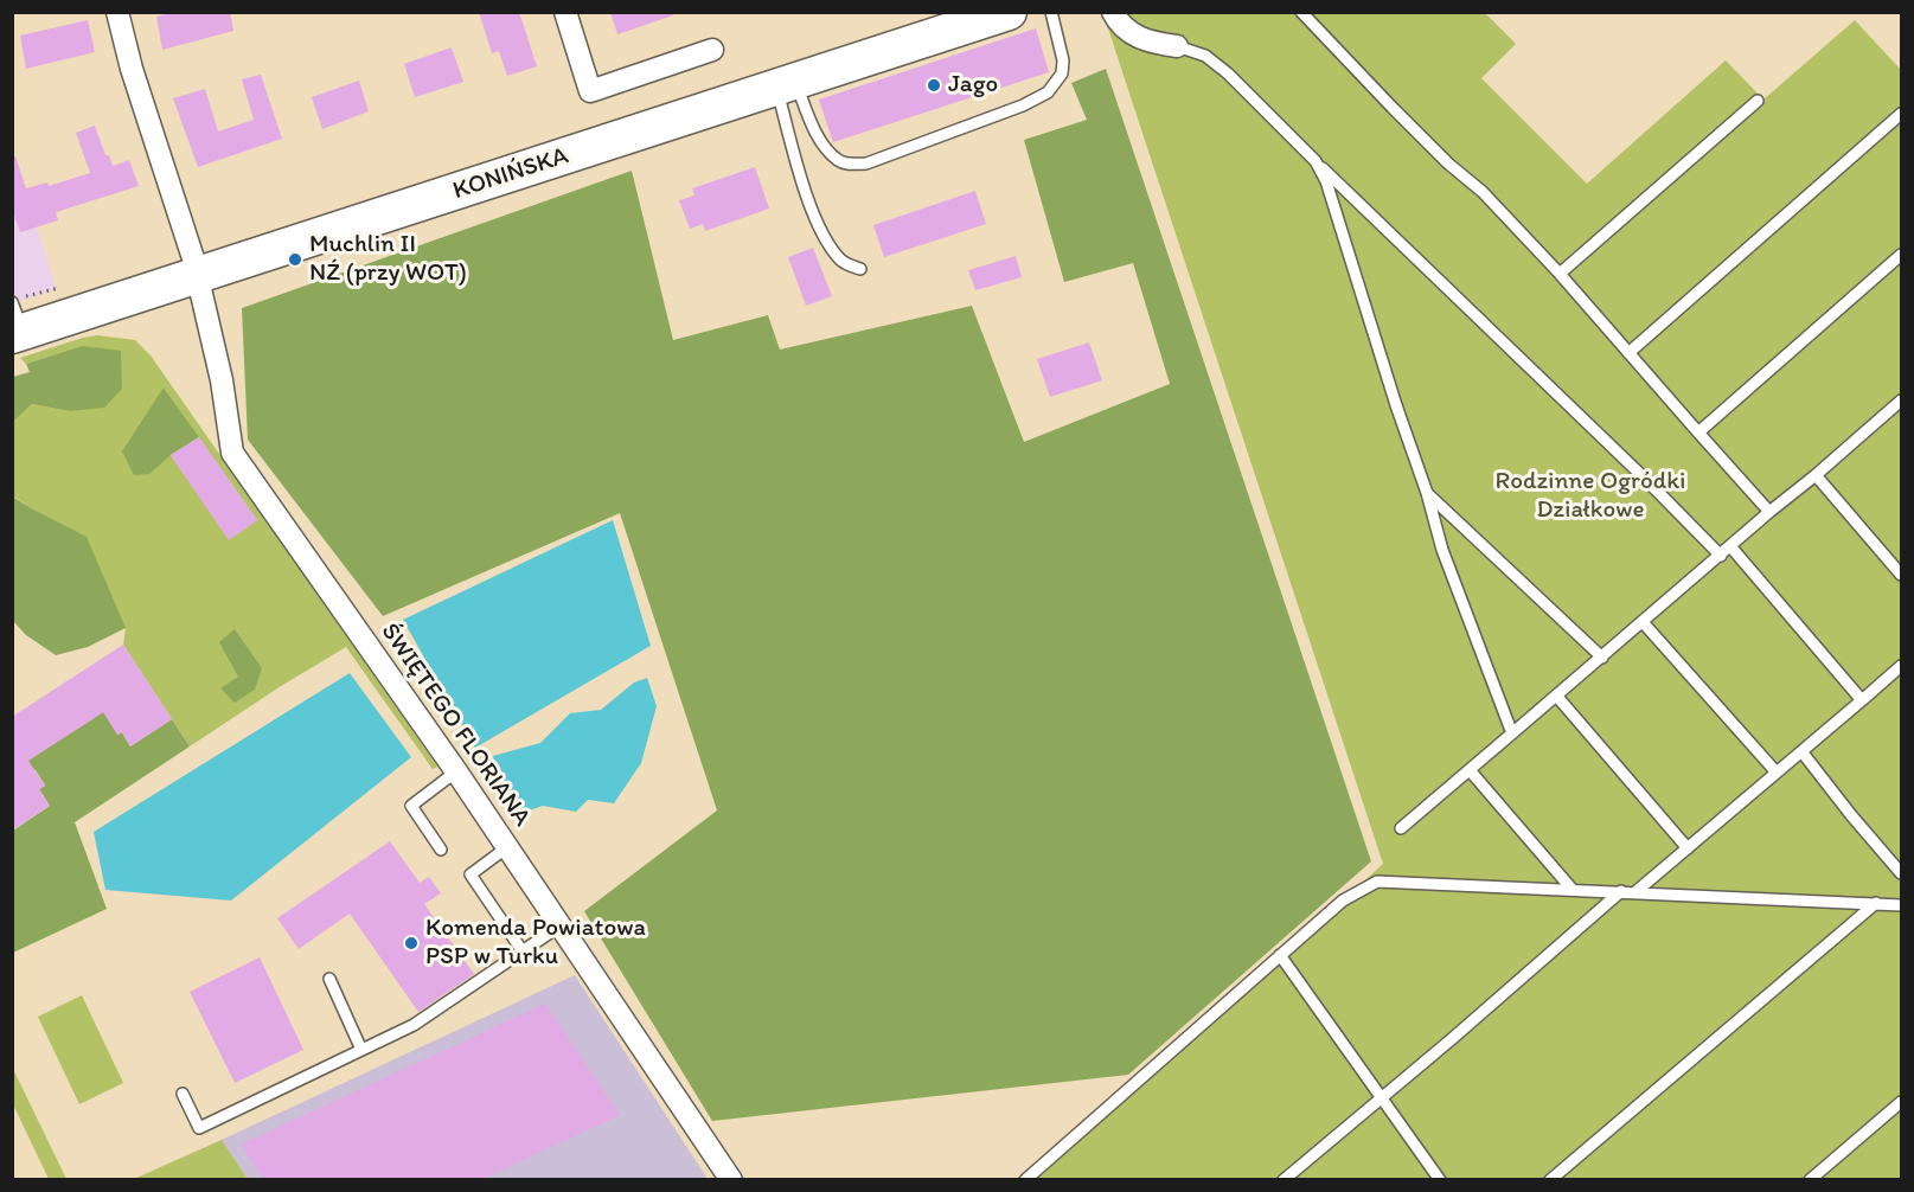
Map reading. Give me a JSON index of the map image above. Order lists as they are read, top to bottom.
{
  "streets": {
    "main road": ["KONIŃSKA"],
    "street": ["ŚWIĘTEGO FLORIANA"]
  },
  "crossings": [
    ["KONIŃSKA", "ŚWIĘTEGO FLORIANA"]
  ],
  "parks": ["Rodzinne Ogródki Działkowe"],
  "places": ["Jago", "Muchlin II NŹ (przy WOT)", "Komenda Powiatowa PSP w Turku"]
}
